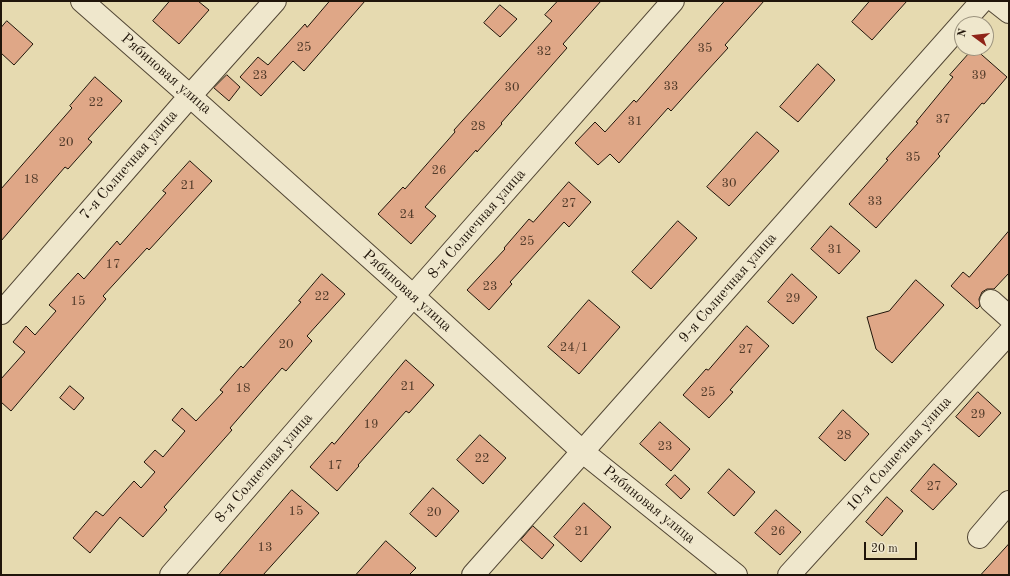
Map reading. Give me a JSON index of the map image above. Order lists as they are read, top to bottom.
{
  "streets": {
    "street": [
      "Рябиновая улица",
      "7-я Солнечная улица",
      "8-я Солнечная улица",
      "9-я Солнечная улица",
      "10-я Солнечная улица"
    ]
  },
  "crossings": [
    ["Рябиновая улица", "7-я Солнечная улица"],
    ["Рябиновая улица", "8-я Солнечная улица"],
    ["Рябиновая улица", "9-я Солнечная улица"]
  ],
  "house_numbers": [
    "25",
    "35",
    "32",
    "23",
    "39",
    "33",
    "30",
    "22",
    "37",
    "31",
    "28",
    "20",
    "35",
    "26",
    "18",
    "30",
    "21",
    "33",
    "27",
    "24",
    "25",
    "31",
    "17",
    "23",
    "22",
    "29",
    "15",
    "20",
    "24/1",
    "27",
    "21",
    "18",
    "25",
    "29",
    "19",
    "28",
    "23",
    "22",
    "17",
    "27",
    "15",
    "20",
    "21",
    "26",
    "13"
  ],
  "scale_bar": "20 m",
  "north": "left"
}
